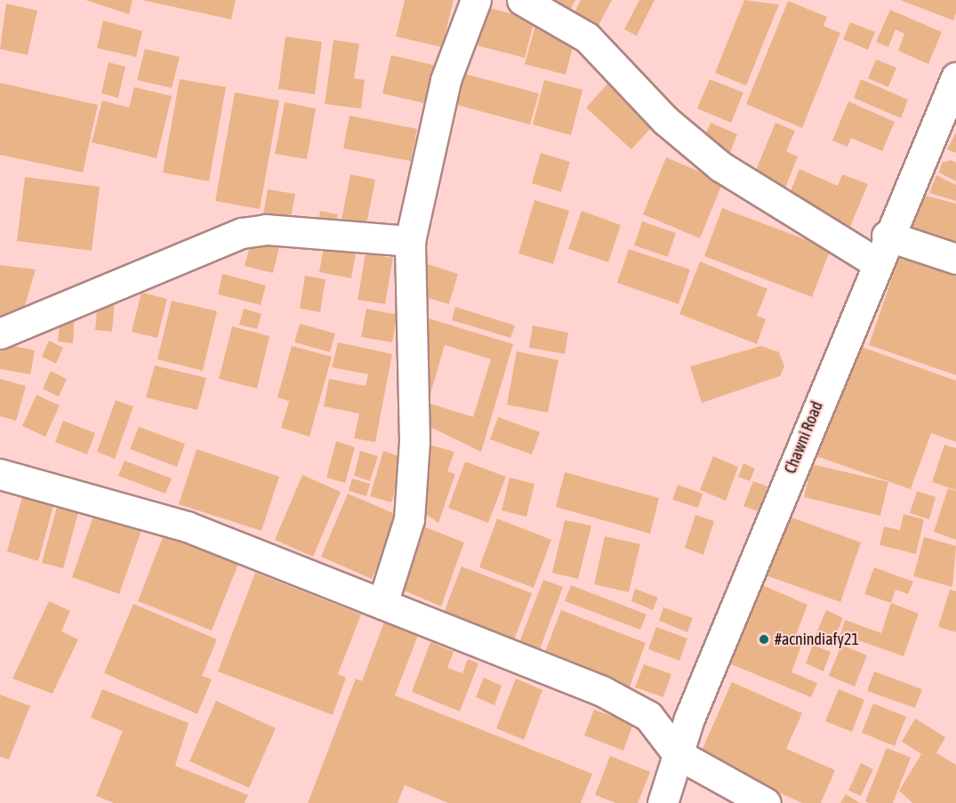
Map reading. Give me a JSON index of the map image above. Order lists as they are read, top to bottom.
{
  "streets": {
    "street": ["Chawni Road"]
  },
  "places": ["#acnindiafy21"]
}
